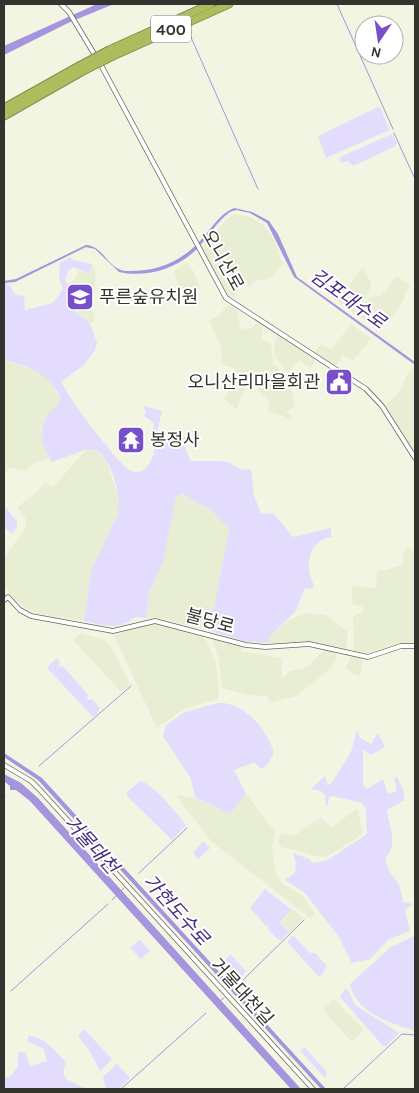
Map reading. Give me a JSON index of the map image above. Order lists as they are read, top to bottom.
{
  "streets": {
    "highway": ["400"],
    "street": ["오니산로", "불당로", "거물대천길"]
  },
  "water": ["김포대수로", "거물대천", "가현도수로"],
  "places": {
    "school or university": ["푸른숲유치원"],
    "public building": ["오니산리마을회관"],
    "temple": ["봉정사"]
  },
  "north": "bottom"
}
